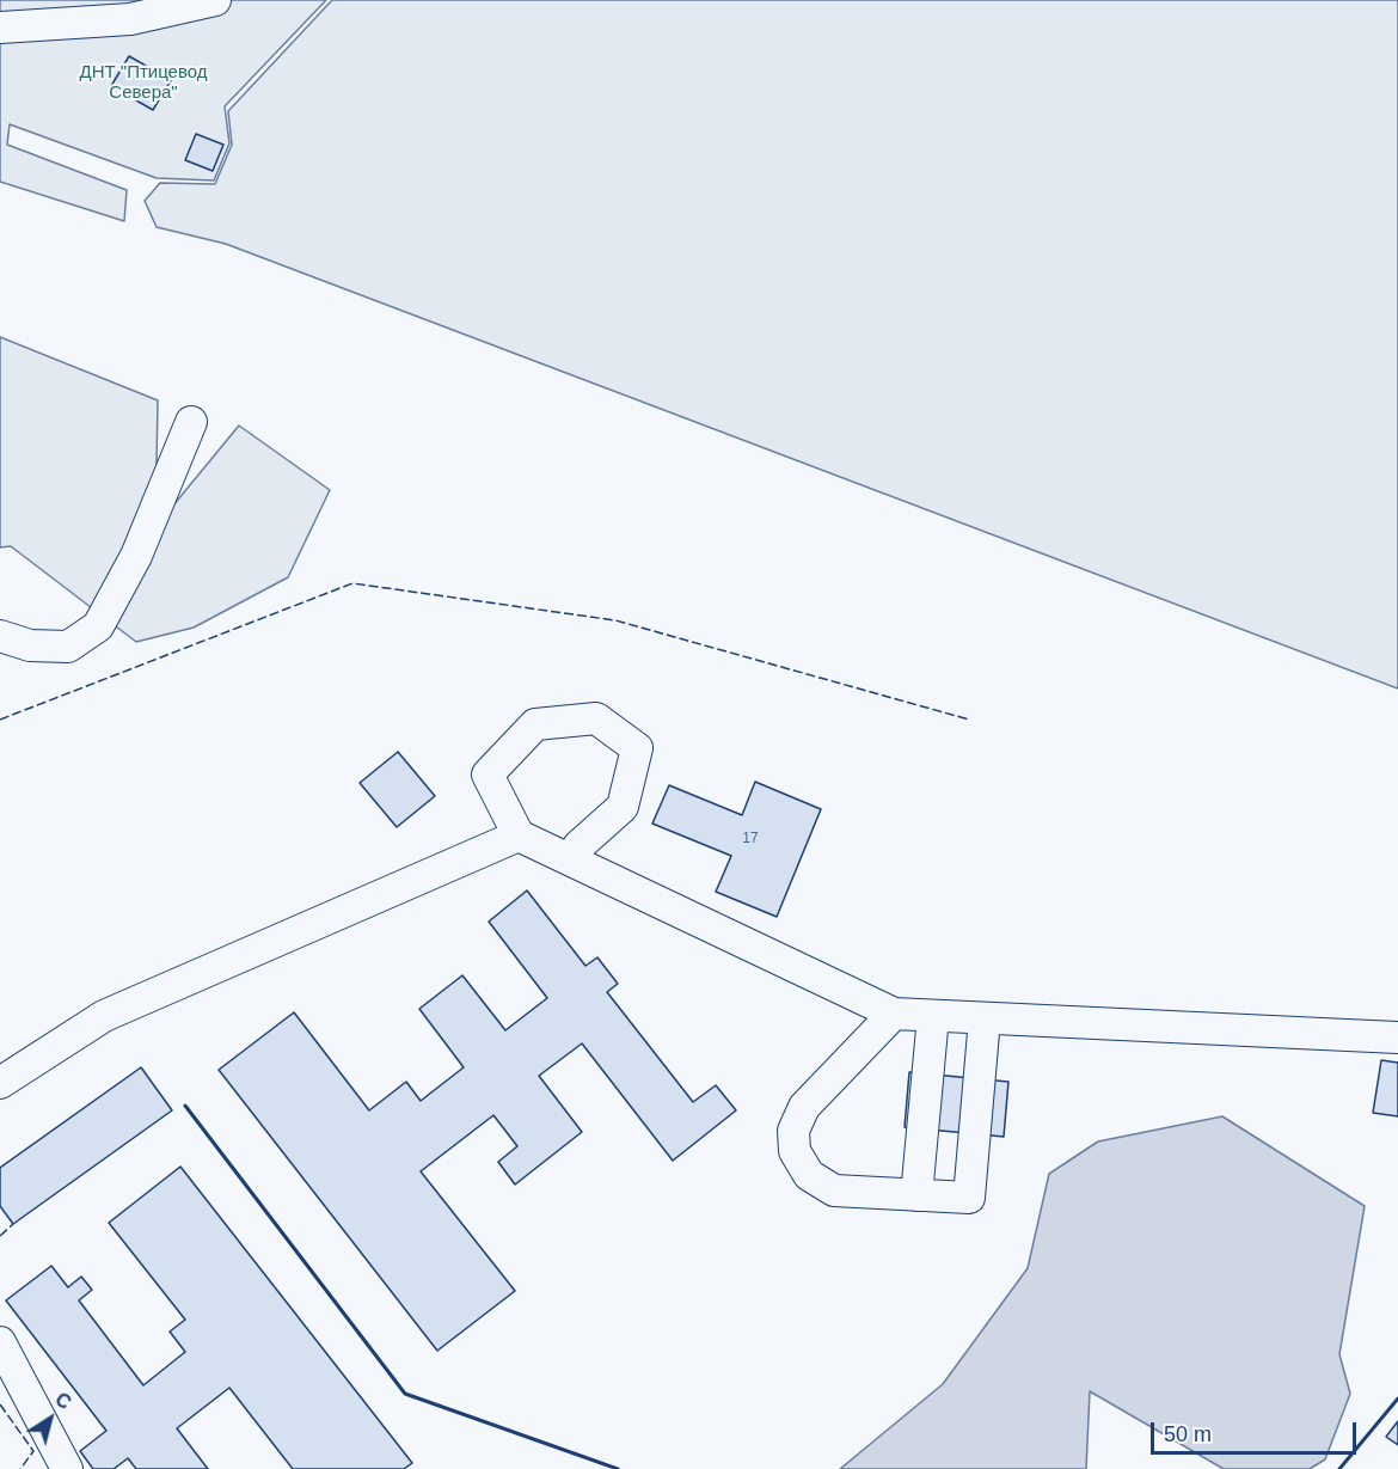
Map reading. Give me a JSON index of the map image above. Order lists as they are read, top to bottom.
{
  "parks": ["ДНТ \"Птицевод Севера\""],
  "house_numbers": ["17"],
  "scale_bar": "50 m",
  "north": "top right"
}
